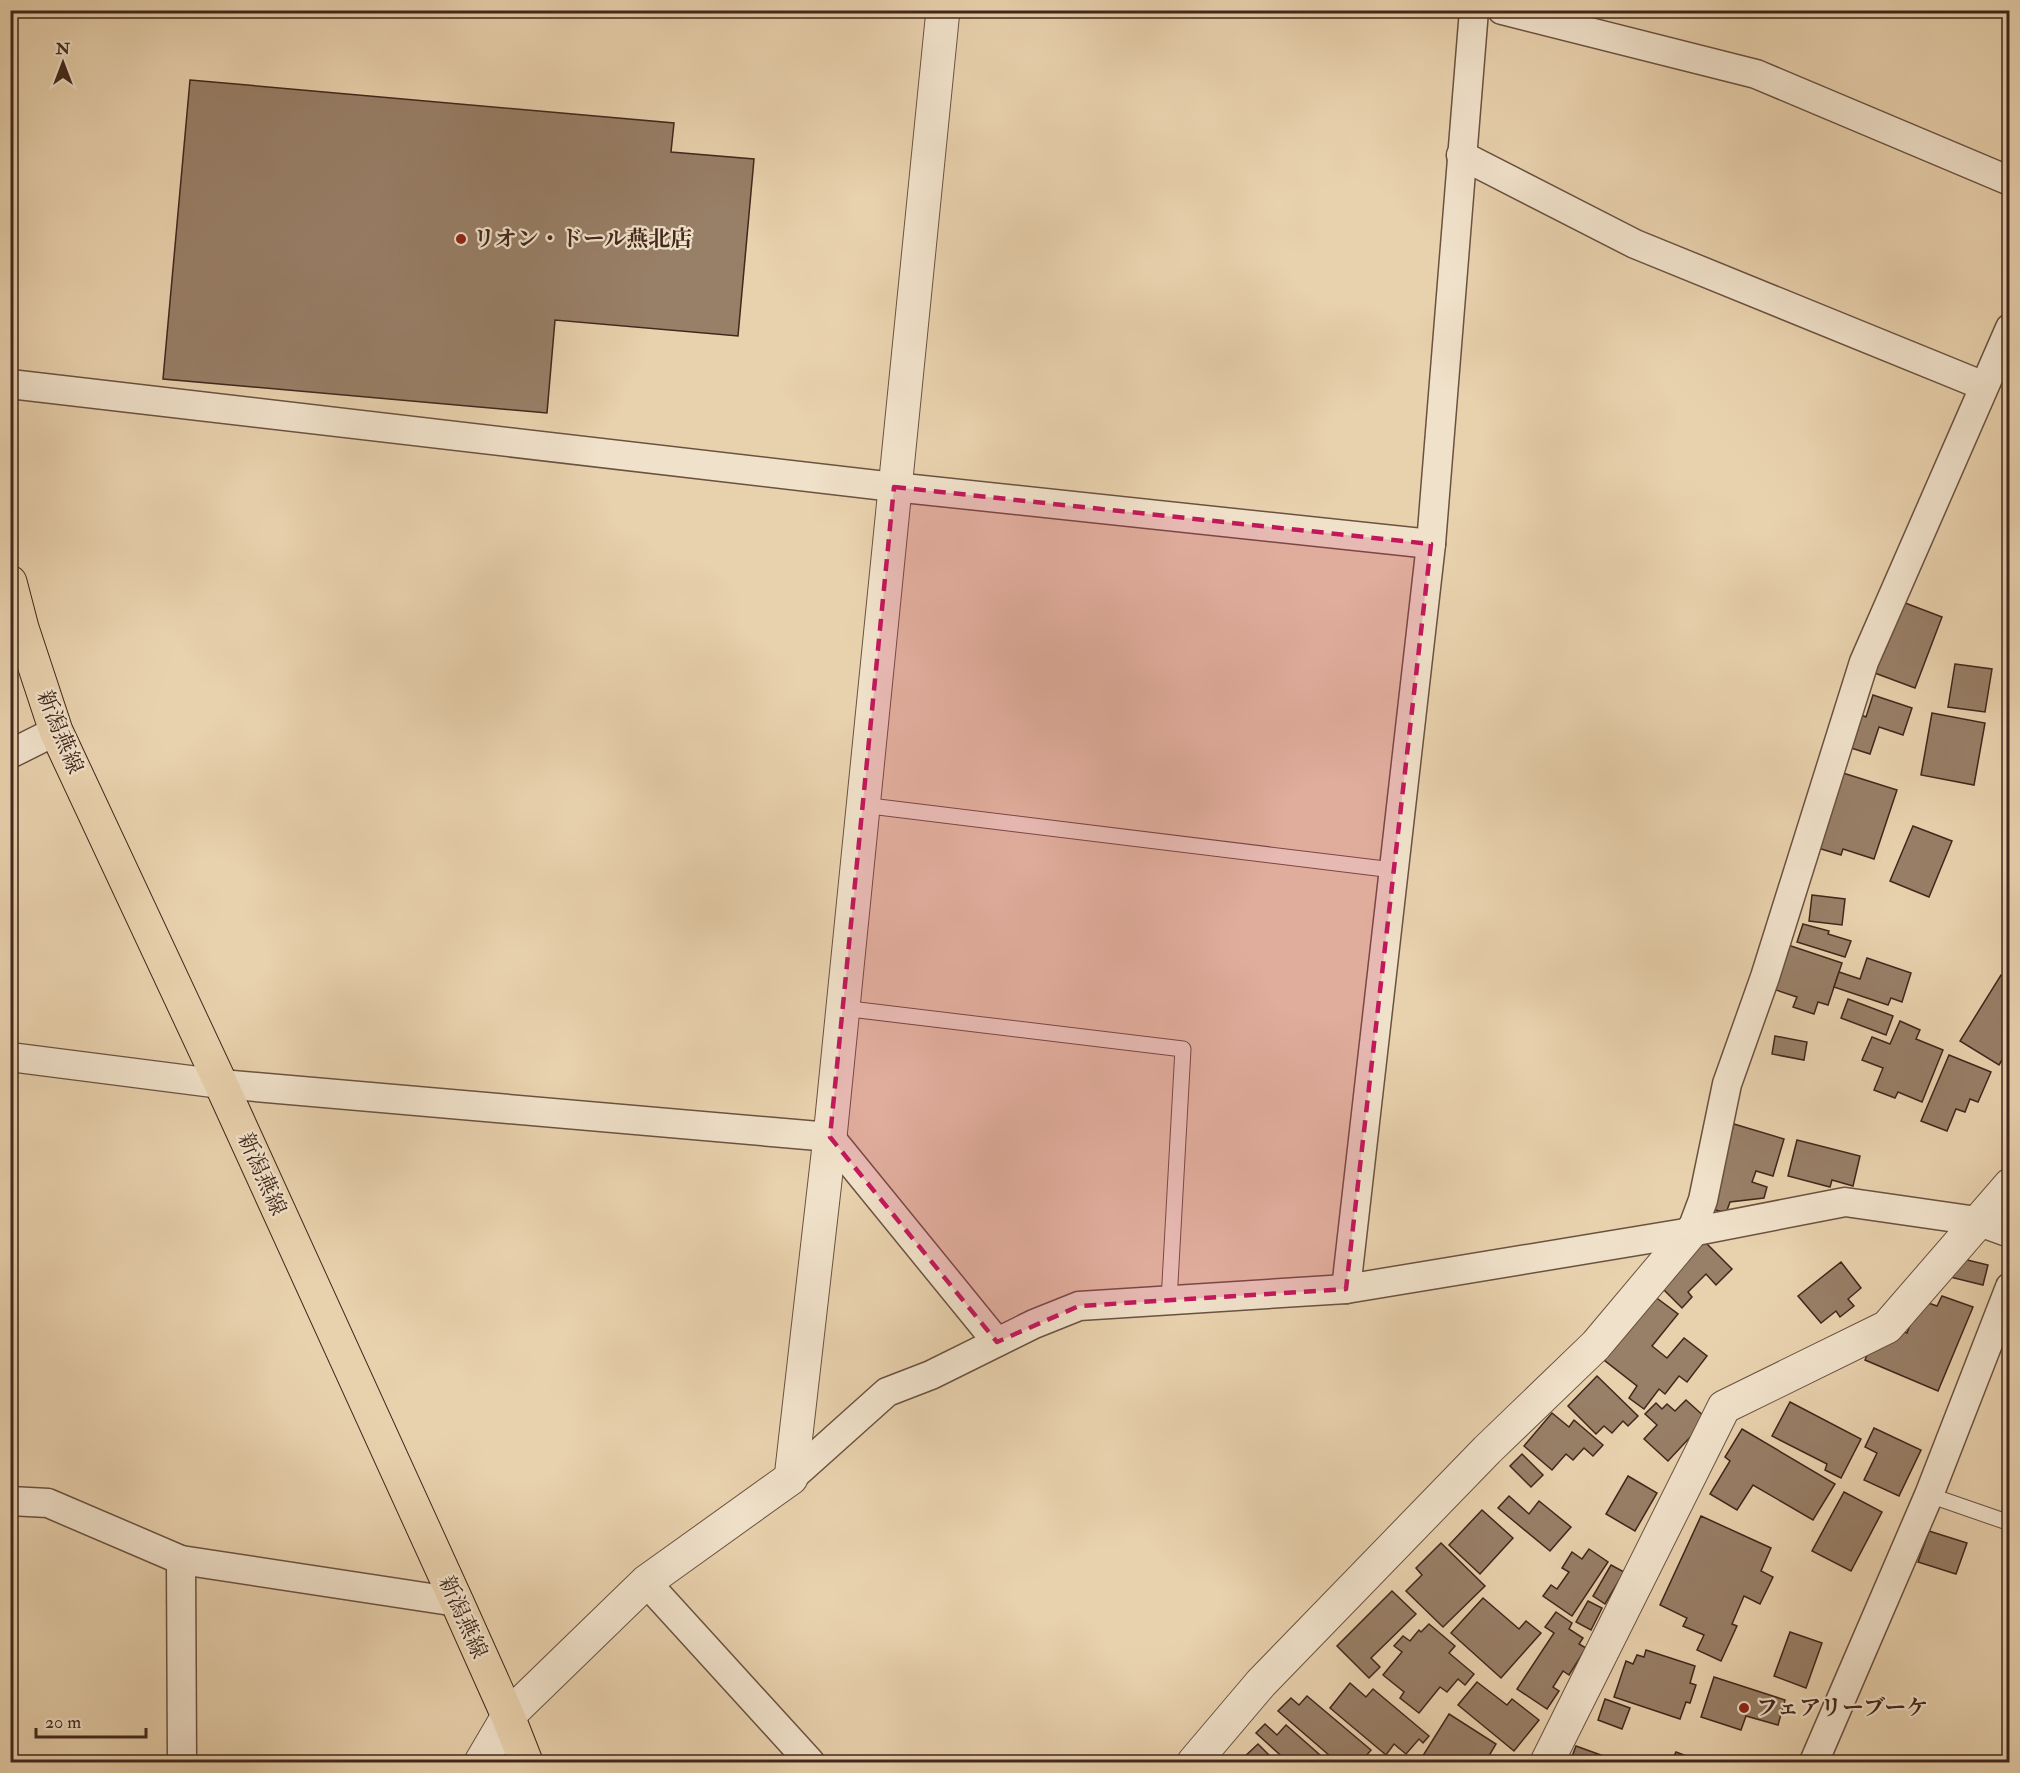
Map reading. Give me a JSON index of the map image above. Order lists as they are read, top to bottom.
{
  "streets": {
    "main road": ["新潟燕線"]
  },
  "places": ["リオン・ドール燕北店", "フェアリーブーケ"],
  "scale_bar": "20 m",
  "north": "top"
}
